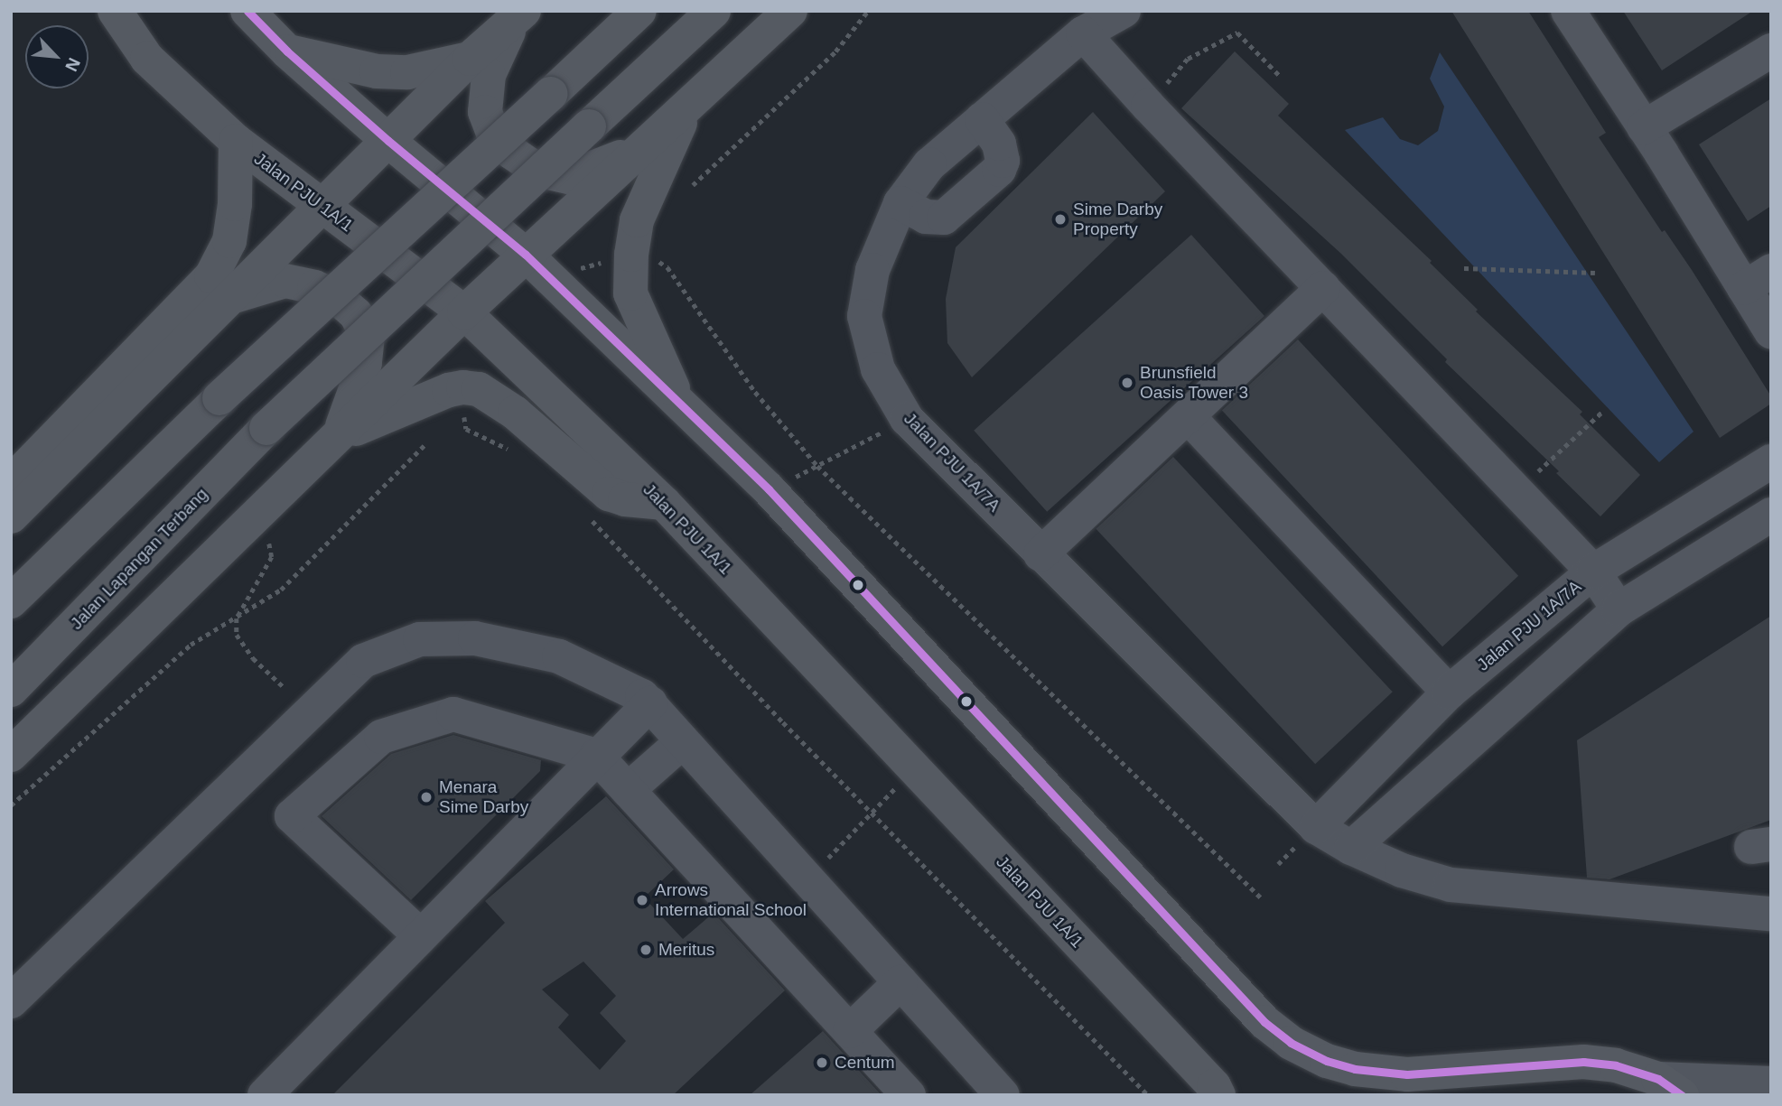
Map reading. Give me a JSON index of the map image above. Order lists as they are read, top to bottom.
{
  "streets": {
    "main road": ["Jalan PJU 1A/1", "Jalan Lapangan Terbang"],
    "street": ["Jalan PJU 1A/7A"]
  },
  "places": [
    "Sime Darby Property",
    "Brunsfield Oasis Tower 3",
    "Menara Sime Darby",
    "Arrows International School",
    "Meritus",
    "Centum"
  ],
  "north": "bottom right"
}
